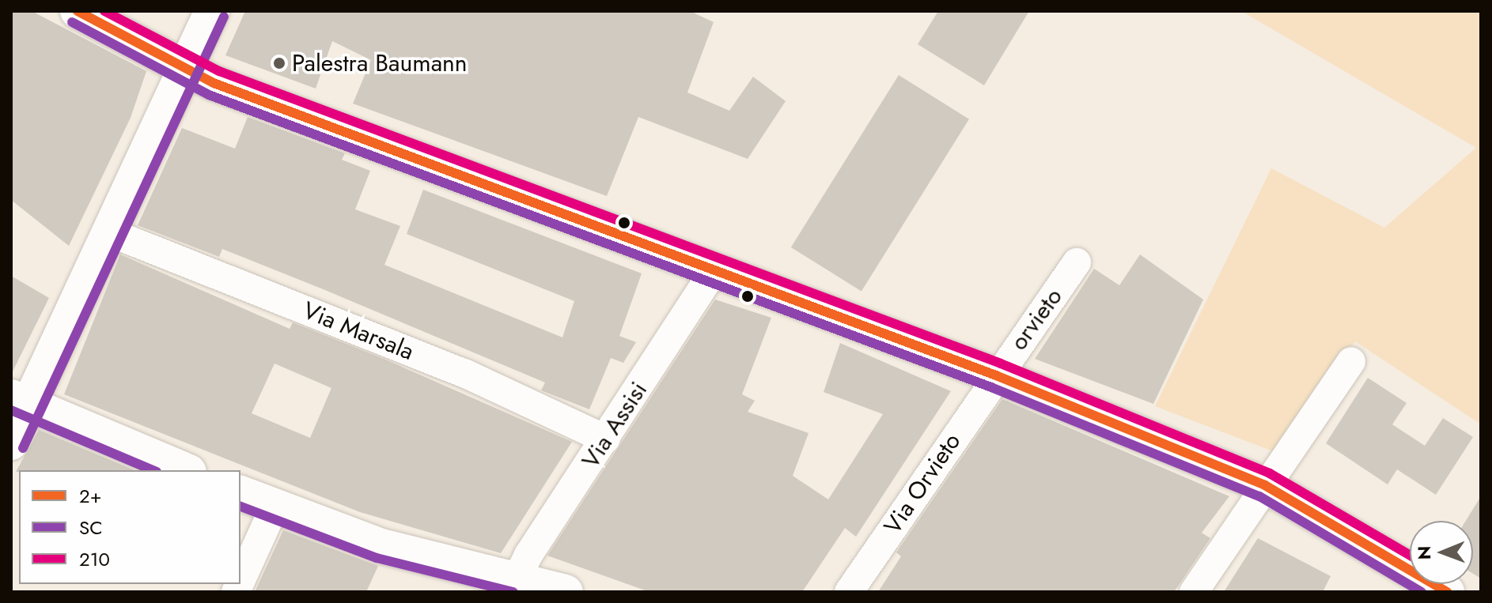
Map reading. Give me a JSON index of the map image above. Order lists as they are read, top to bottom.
{
  "streets": {
    "street": [
      "orvieto",
      "Via Marsala",
      "Via Assisi",
      "Via Orvieto"
    ]
  },
  "crossings": [
    ["orvieto", "Via Orvieto"],
    ["Via Marsala", "Via Assisi"]
  ],
  "places": ["Palestra Baumann"],
  "lines": ["transit line 2+", "transit line 210", "transit line SC"],
  "legend": ["2+", "SC", "210"],
  "north": "left"
}
